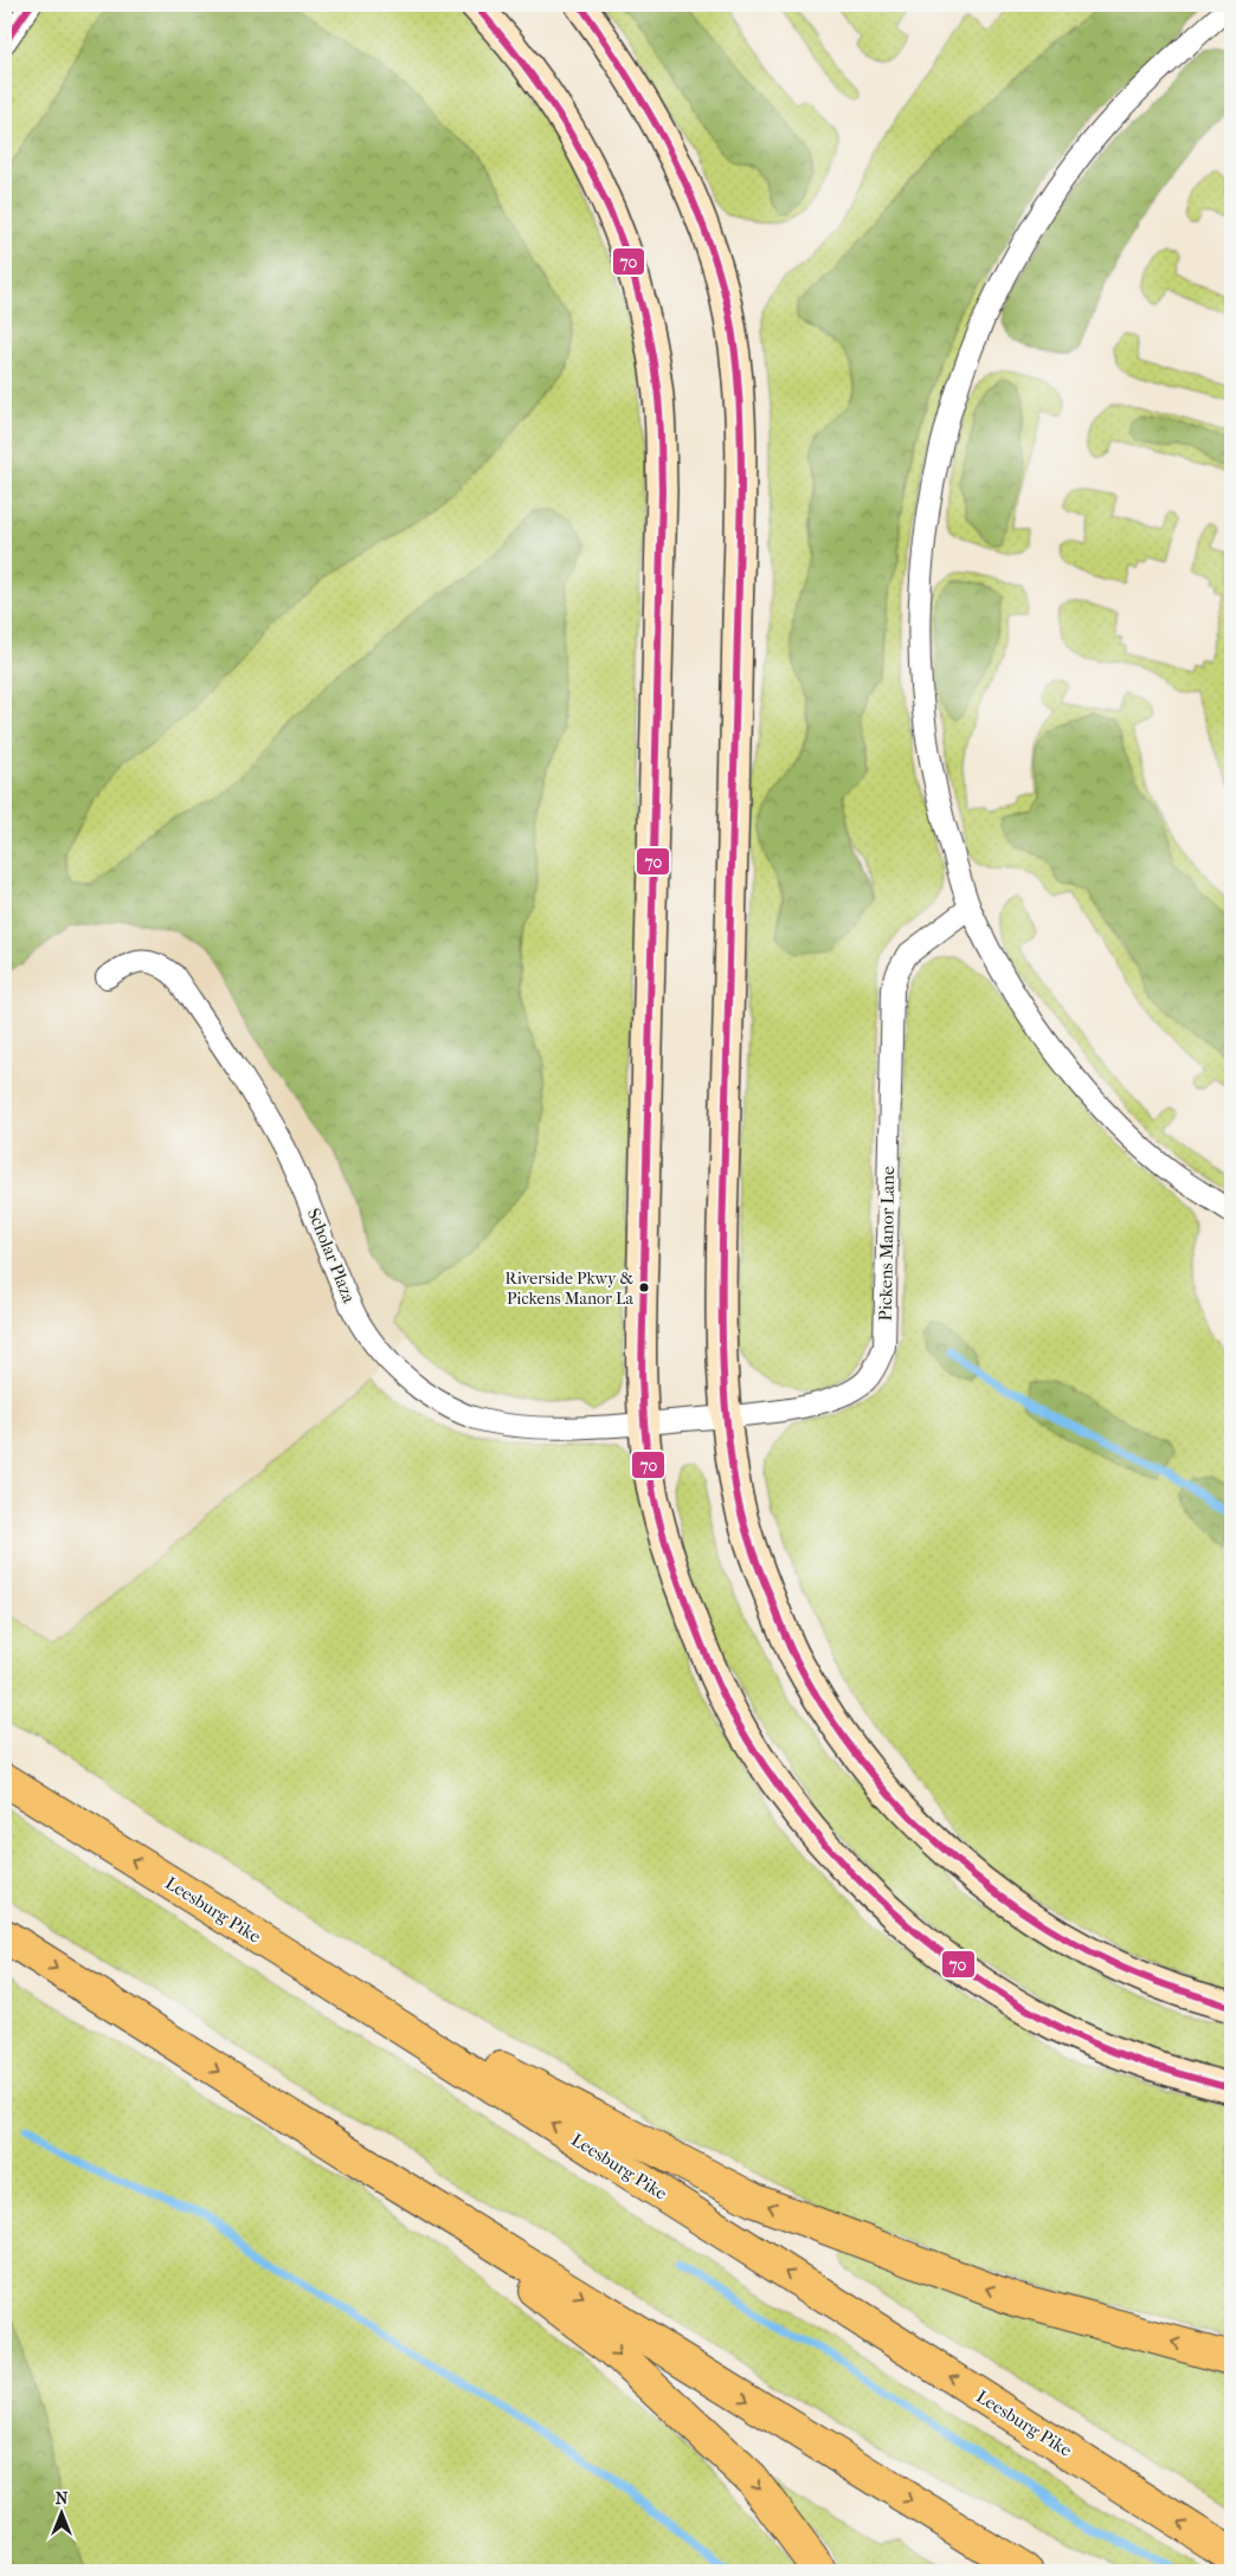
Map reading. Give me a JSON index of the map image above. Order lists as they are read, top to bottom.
{
  "streets": {
    "highway": ["Leesburg Pike"],
    "street": ["Pickens Manor Lane", "Scholar Plaza"]
  },
  "crossings": [
    ["Pickens Manor Lane", "Scholar Plaza"]
  ],
  "places": ["Riverside Pkwy & Pickens Manor La"],
  "lines": ["transit line 70"],
  "north": "top"
}
